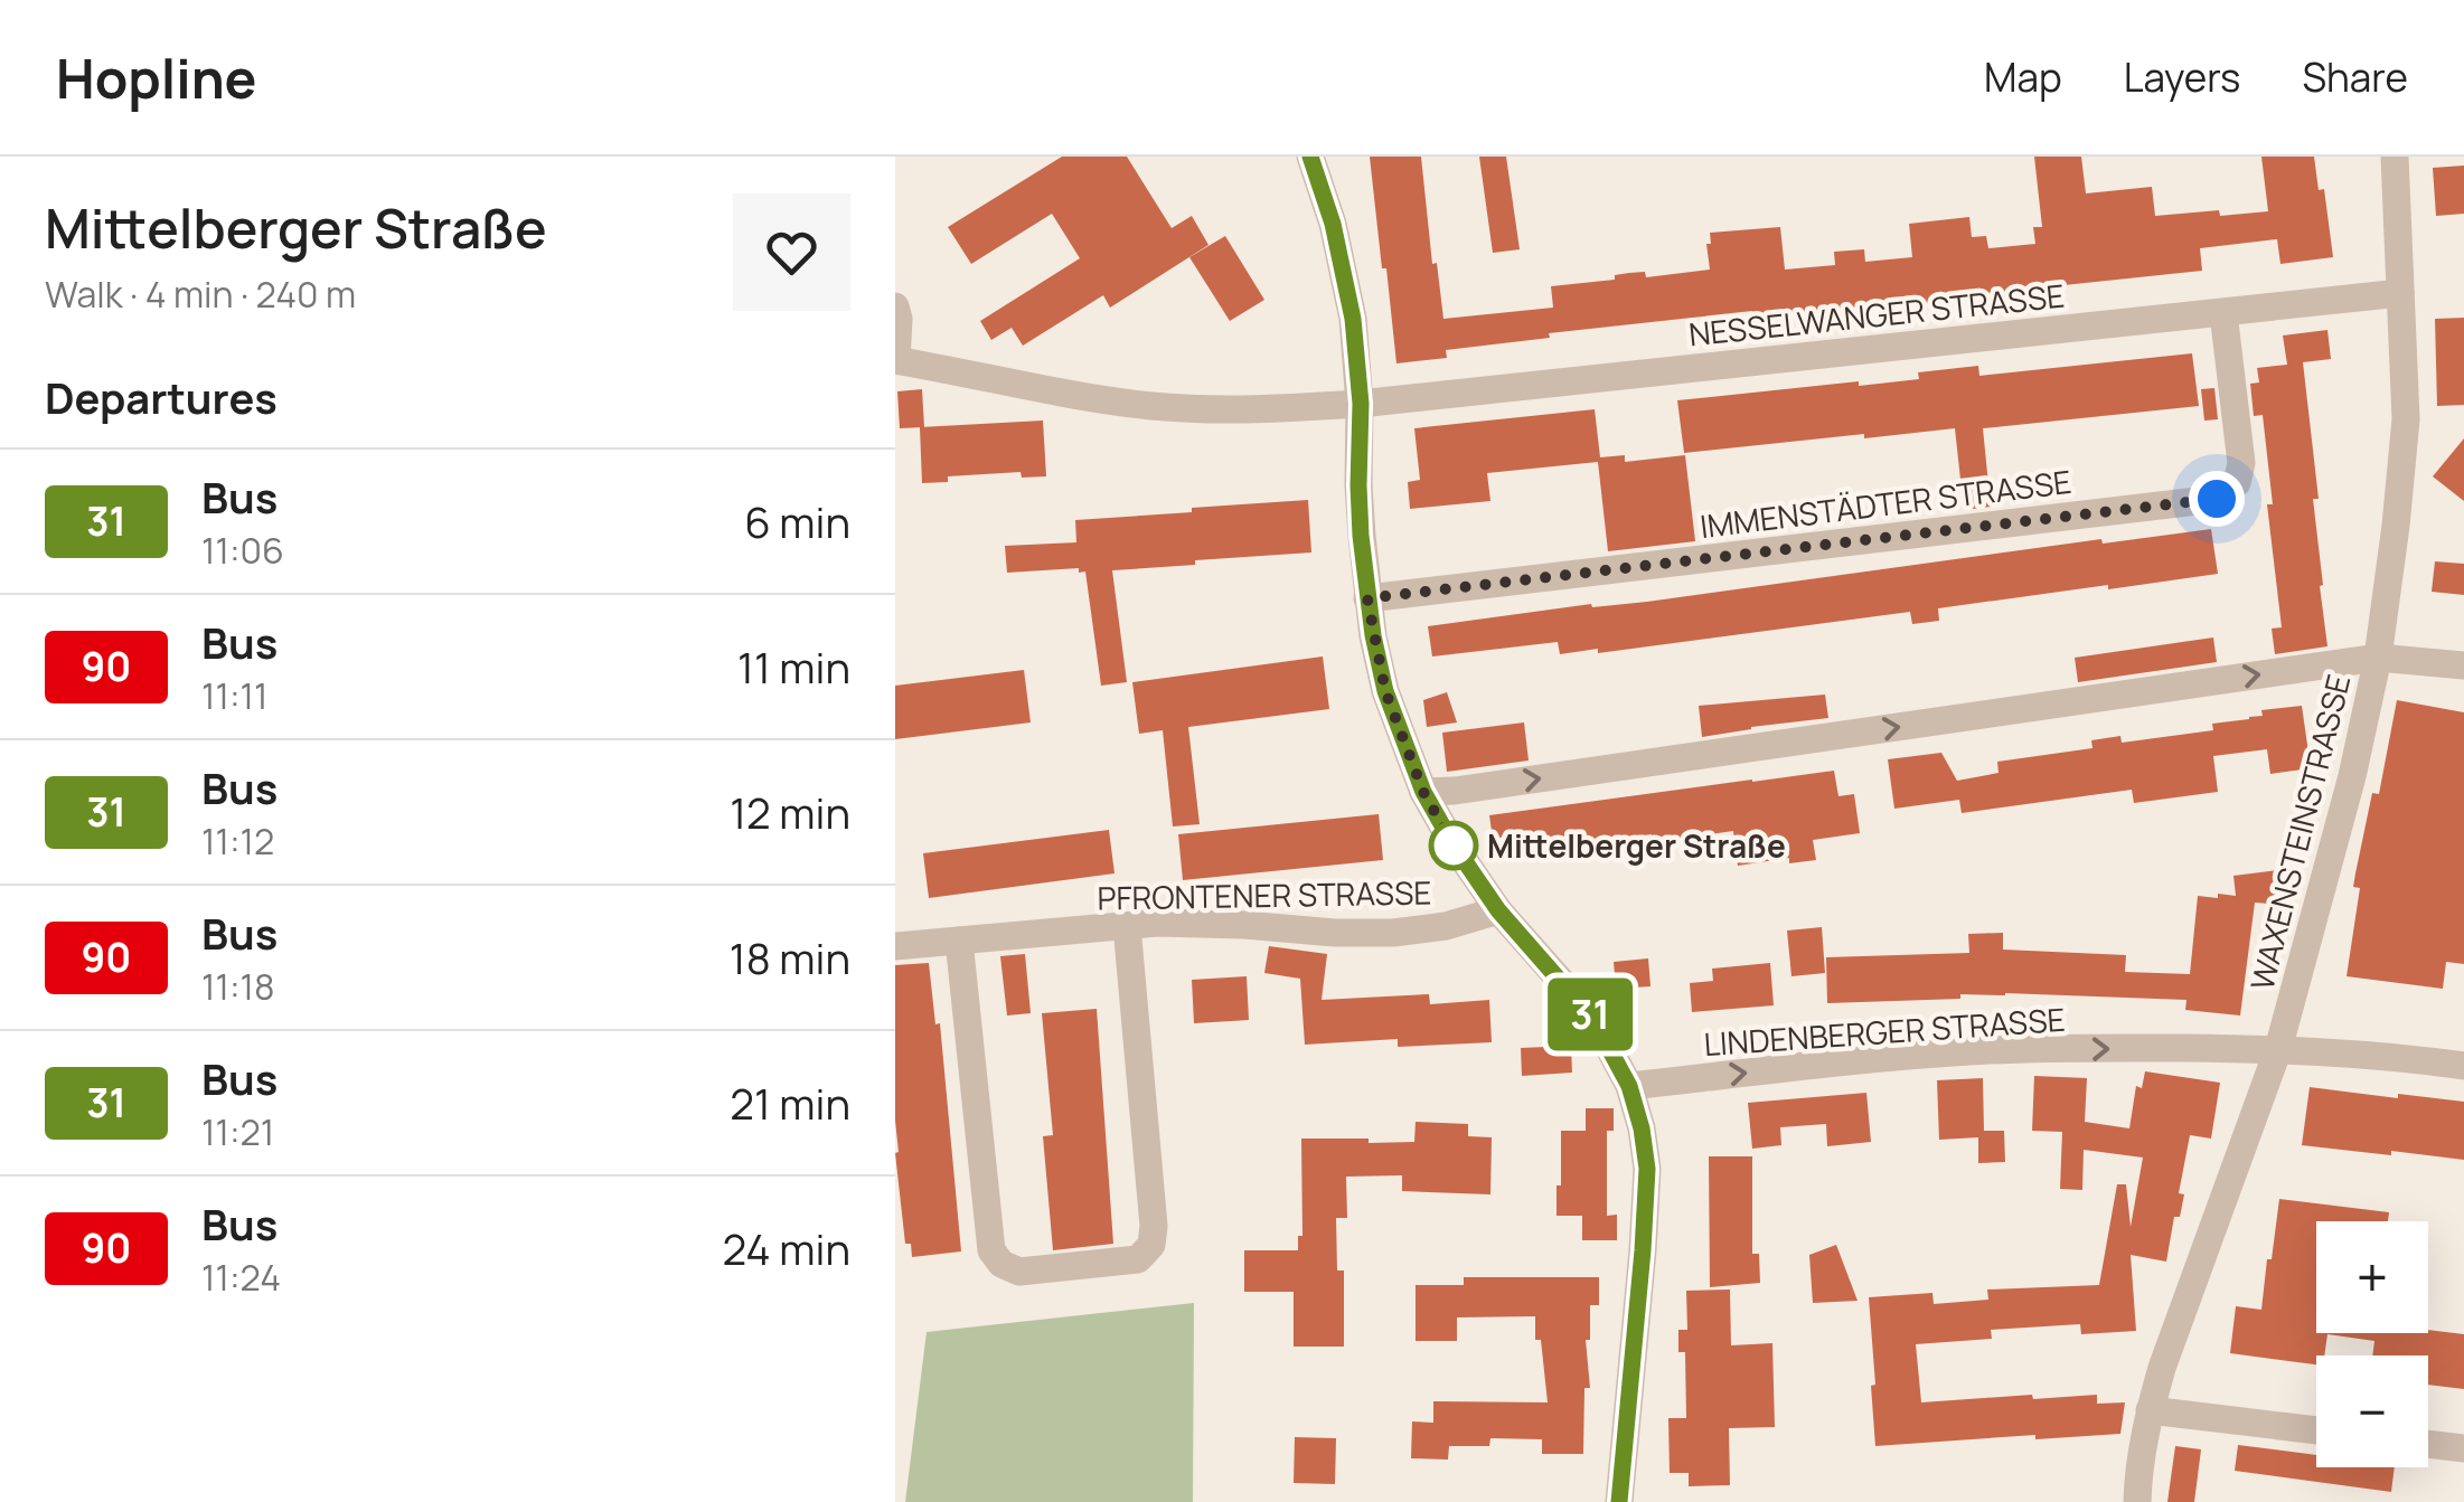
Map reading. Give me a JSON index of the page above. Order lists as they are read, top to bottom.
{
  "streets": {
    "street": [
      "NESSELWANGER STRASSE",
      "IMMENSTÄDTER STRASSE",
      "WAXENSTEINSTRASSE",
      "PFRONTENER STRASSE",
      "LINDENBERGER STRASSE"
    ]
  },
  "crossings": [
    ["NESSELWANGER STRASSE", "IMMENSTÄDTER STRASSE"],
    ["NESSELWANGER STRASSE", "WAXENSTEINSTRASSE"],
    ["WAXENSTEINSTRASSE", "LINDENBERGER STRASSE"]
  ],
  "one_way": ["LINDENBERGER STRASSE"],
  "places": ["Mittelberger Straße"],
  "lines": ["bus line 31"],
  "page": {
    "header": "Hopline",
    "nav": ["Map", "Layers", "Share"],
    "heading": [
      ["Mittelberger Straße", "Walk · 4 min · 240 m"],
      "Departures"
    ],
    "on_map": "31",
    "list": [
      {
        "mark": "31",
        "name": "Bus",
        "note": "11:06",
        "value": "6 min"
      },
      {
        "mark": "90",
        "name": "Bus",
        "note": "11:11",
        "value": "11 min"
      },
      {
        "mark": "31",
        "name": "Bus",
        "note": "11:12",
        "value": "12 min"
      },
      {
        "mark": "90",
        "name": "Bus",
        "note": "11:18",
        "value": "18 min"
      },
      {
        "mark": "31",
        "name": "Bus",
        "note": "11:21",
        "value": "21 min"
      },
      {
        "mark": "90",
        "name": "Bus",
        "note": "11:24",
        "value": "24 min"
      }
    ],
    "map_buttons": ["+", "−"]
  }
}
